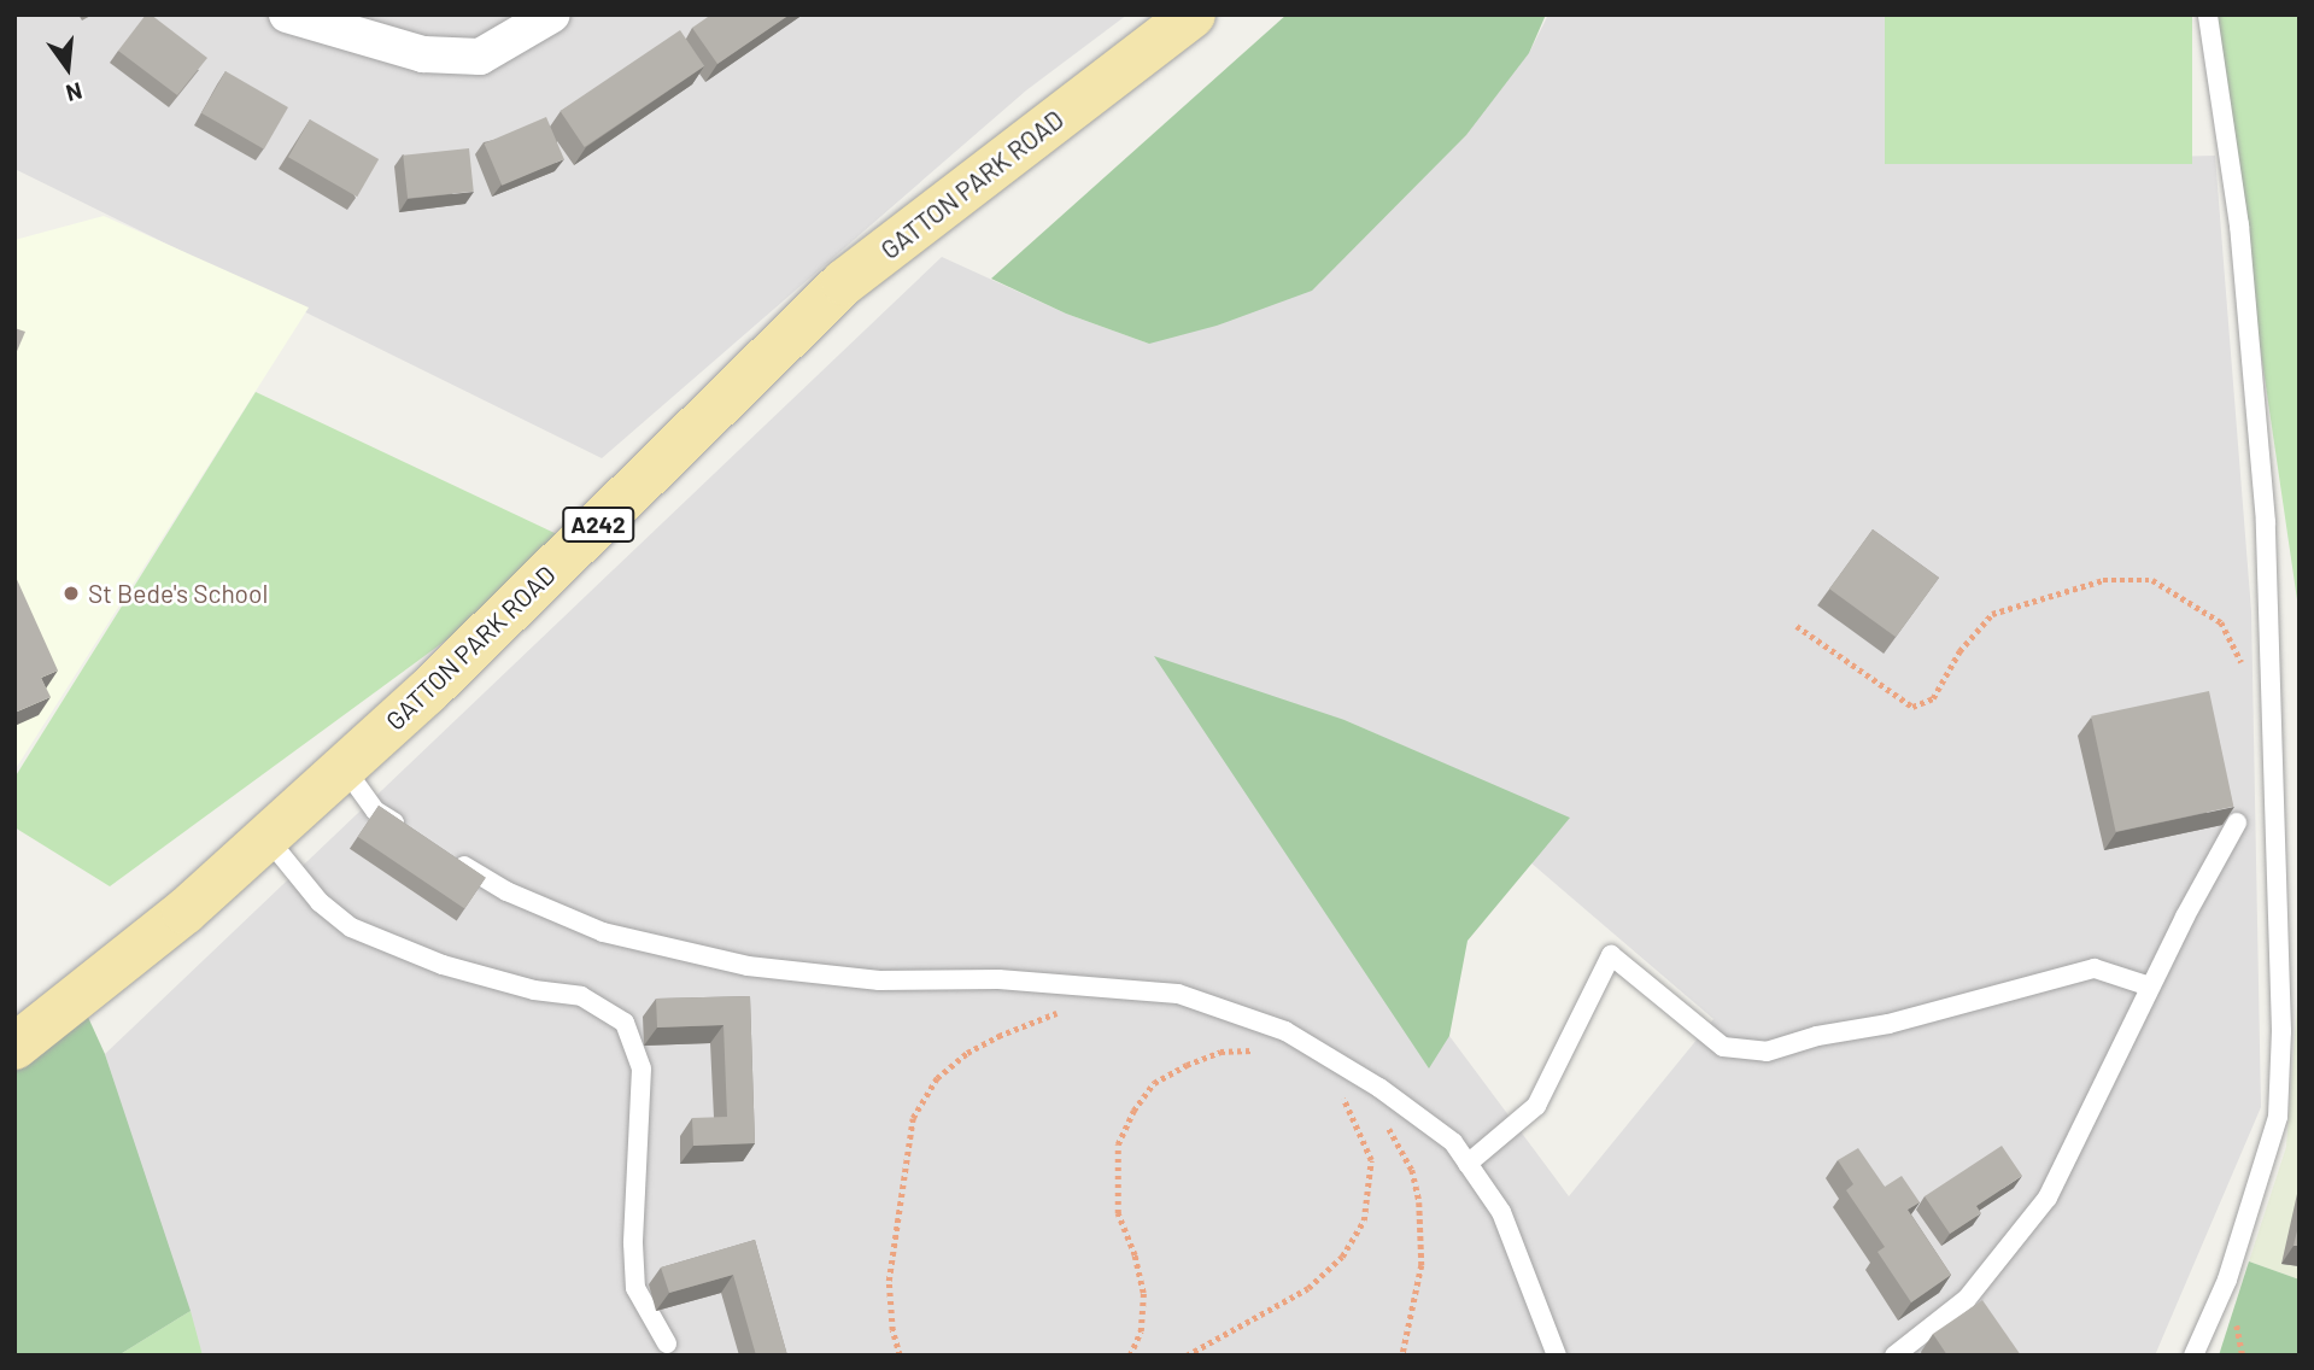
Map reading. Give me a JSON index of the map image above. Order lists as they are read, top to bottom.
{
  "streets": {
    "main road": ["GATTON PARK ROAD", "A242"]
  },
  "places": ["St Bede's School"],
  "north": "bottom"
}
